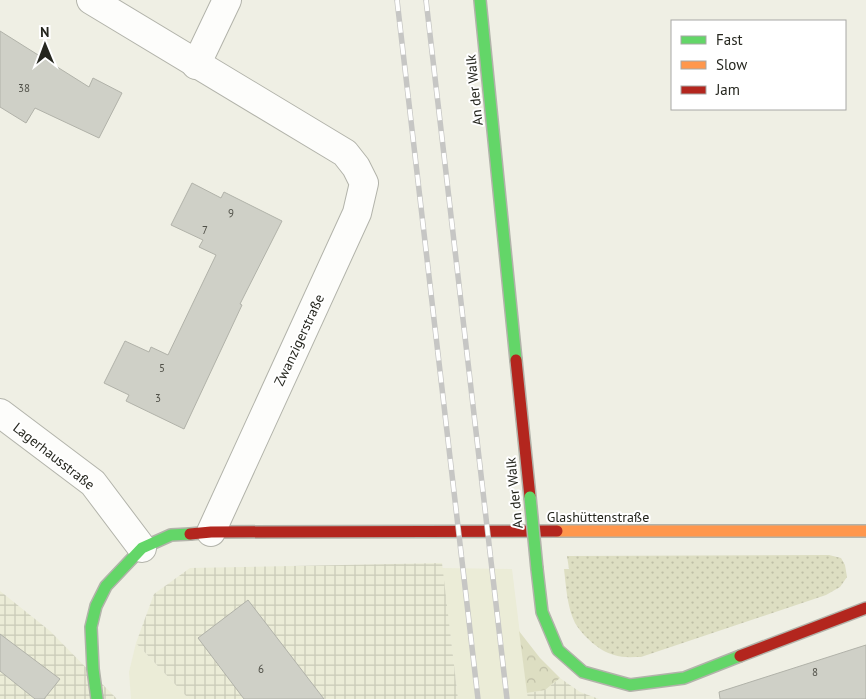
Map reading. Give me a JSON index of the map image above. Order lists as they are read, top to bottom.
{
  "streets": {
    "street": [
      "An der Walk",
      "Zwanzigerstraße",
      "Lagerhausstraße",
      "Glashüttenstraße"
    ]
  },
  "crossings": [
    ["Zwanzigerstraße", "Glashüttenstraße"]
  ],
  "house_numbers": [
    "38",
    "9",
    "7",
    "5",
    "3",
    "6",
    "8"
  ],
  "legend": ["Fast", "Slow", "Jam"],
  "north": "top"
}
